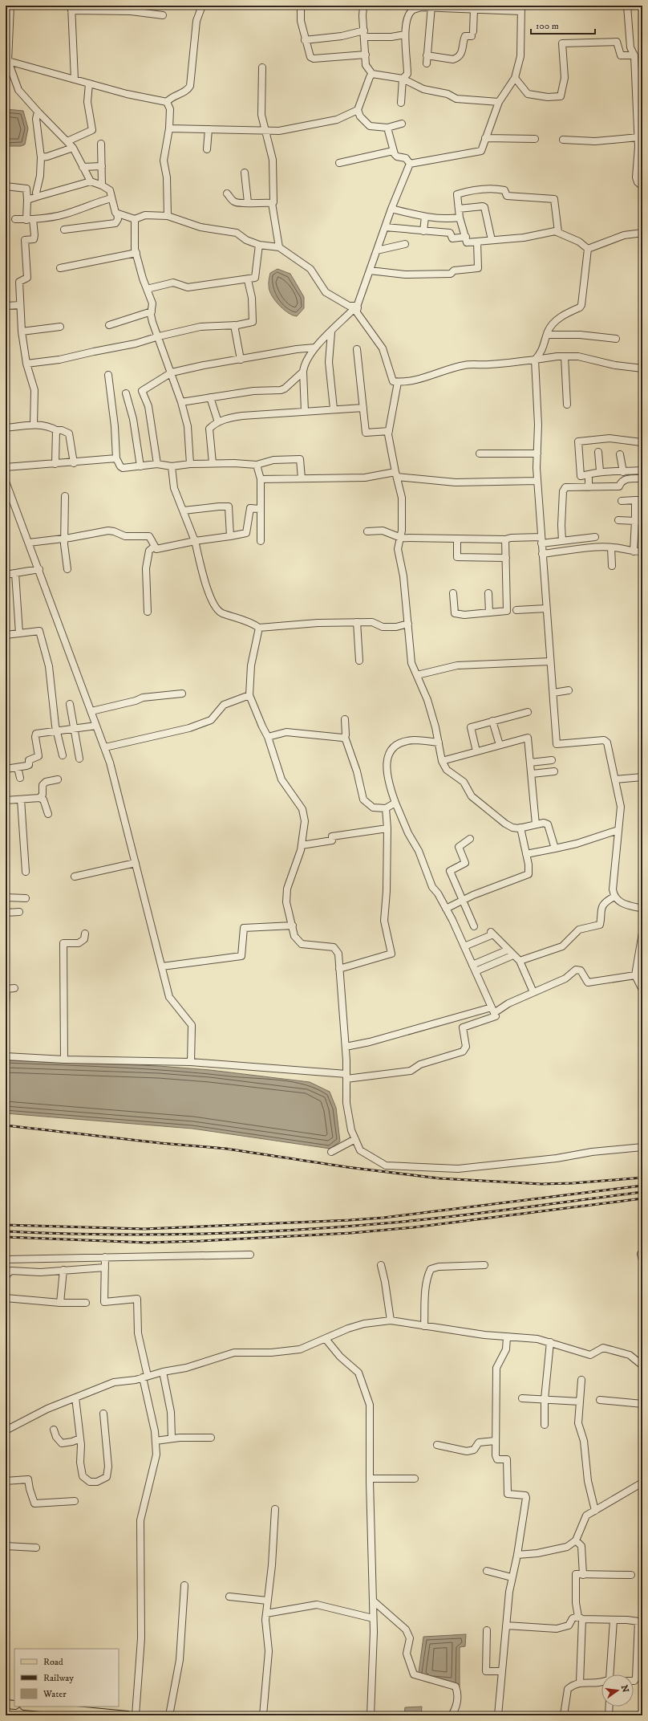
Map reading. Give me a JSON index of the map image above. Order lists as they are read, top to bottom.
{
  "legend": ["Road", "Railway", "Water"],
  "scale_bar": "100 m",
  "north": "right"
}
